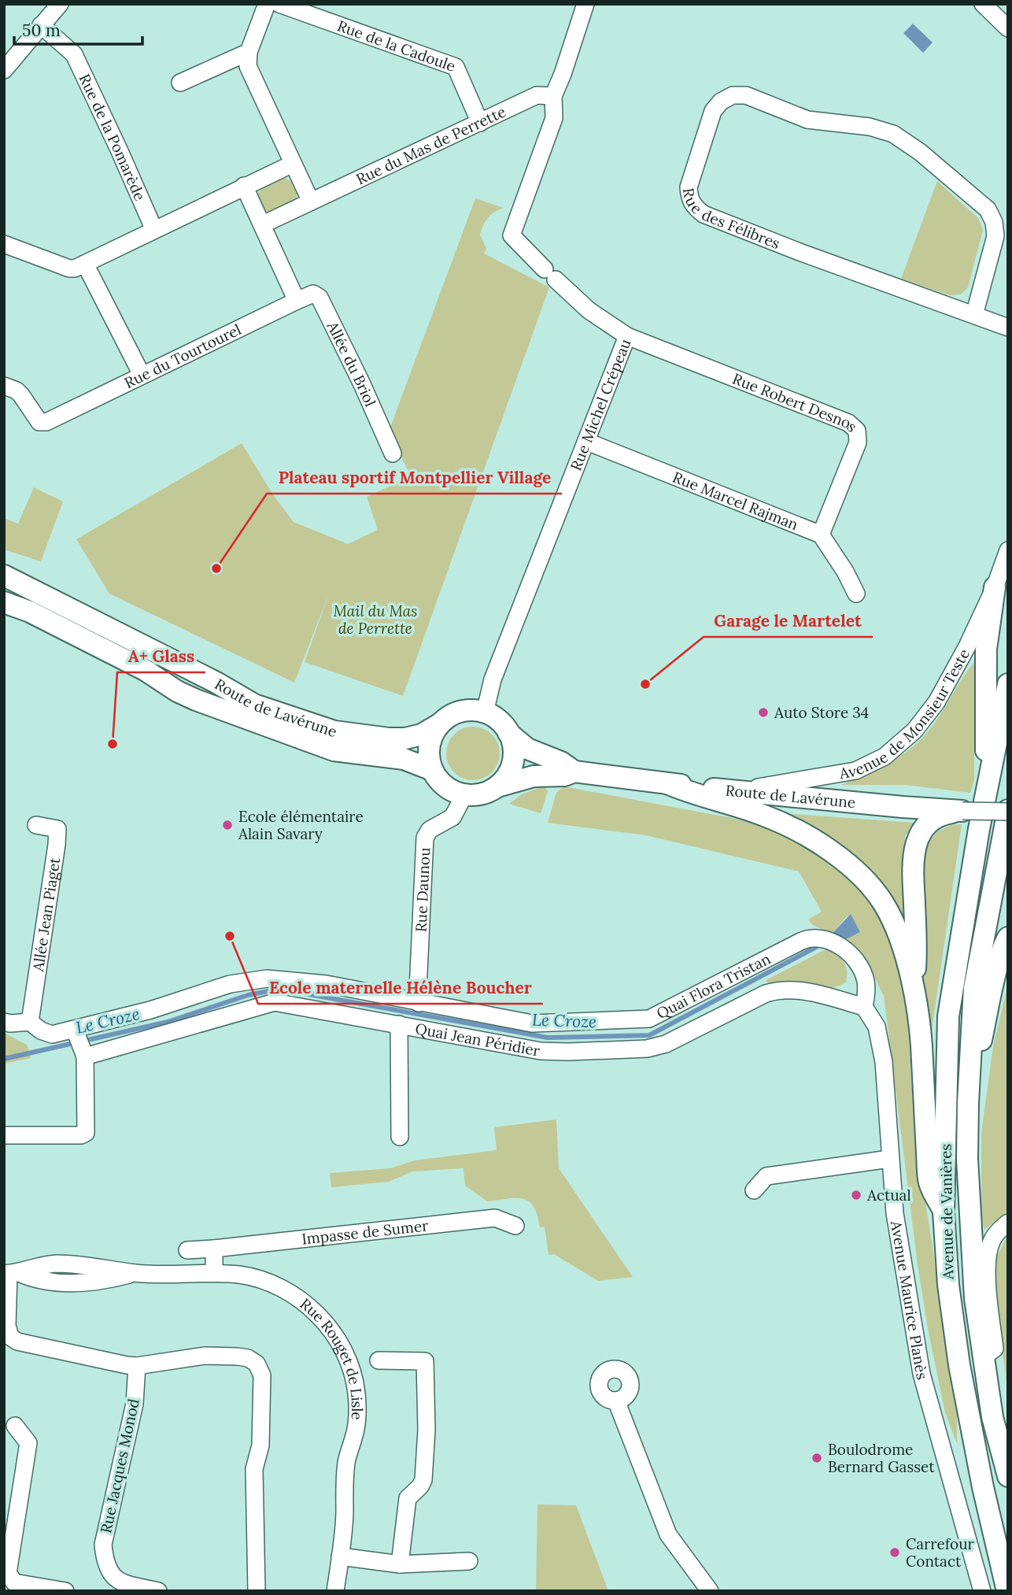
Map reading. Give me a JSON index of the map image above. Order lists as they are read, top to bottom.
{
  "streets": {
    "main road": ["Route de Lavérune", "Avenue de Vanières"],
    "street": [
      "Rue de la Cadoule",
      "Rue de la Pomarède",
      "Rue du Mas de Perrette",
      "Rue des Félibres",
      "Rue du Tourtourel",
      "Allée du Briol",
      "Rue Michel Crépeau",
      "Rue Robert Desnos",
      "Rue Marcel Rajman",
      "Avenue de Monsieur Teste",
      "Rue Daunou",
      "Allée Jean Piaget",
      "Quai Flora Tristan",
      "Quai Jean Péridier",
      "Impasse de Sumer",
      "Avenue Maurice Planès",
      "Rue Rouget de Lisle",
      "Rue Jacques Monod"
    ]
  },
  "crossings": [
    ["Rue de la Cadoule", "Rue du Mas de Perrette"],
    ["Rue du Mas de Perrette", "Rue Michel Crépeau"],
    ["Rue du Tourtourel", "Allée du Briol"],
    ["Rue Michel Crépeau", "Rue Robert Desnos"],
    ["Rue Michel Crépeau", "Rue Marcel Rajman"],
    ["Rue Michel Crépeau", "Route de Lavérune"],
    ["Rue Michel Crépeau", "Rue Daunou"],
    ["Rue Robert Desnos", "Rue Marcel Rajman"],
    ["Route de Lavérune", "Avenue de Monsieur Teste"],
    ["Route de Lavérune", "Rue Daunou"],
    ["Route de Lavérune", "Avenue de Vanières"],
    ["Rue Daunou", "Quai Flora Tristan"],
    ["Allée Jean Piaget", "Quai Flora Tristan"],
    ["Quai Flora Tristan", "Quai Jean Péridier"],
    ["Quai Flora Tristan", "Avenue Maurice Planès"],
    ["Quai Jean Péridier", "Avenue Maurice Planès"]
  ],
  "water": ["Le Croze"],
  "parks": ["Mail du Mas de Perrette"],
  "places": [
    "Plateau sportif Montpellier Village",
    "Garage le Martelet",
    "Auto Store 34",
    "A+ Glass",
    "Ecole élémentaire Alain Savary",
    "Ecole maternelle Hélène Boucher",
    "Actual",
    "Boulodrome Bernard Gasset",
    "Carrefour Contact"
  ],
  "scale_bar": "50 m"
}
